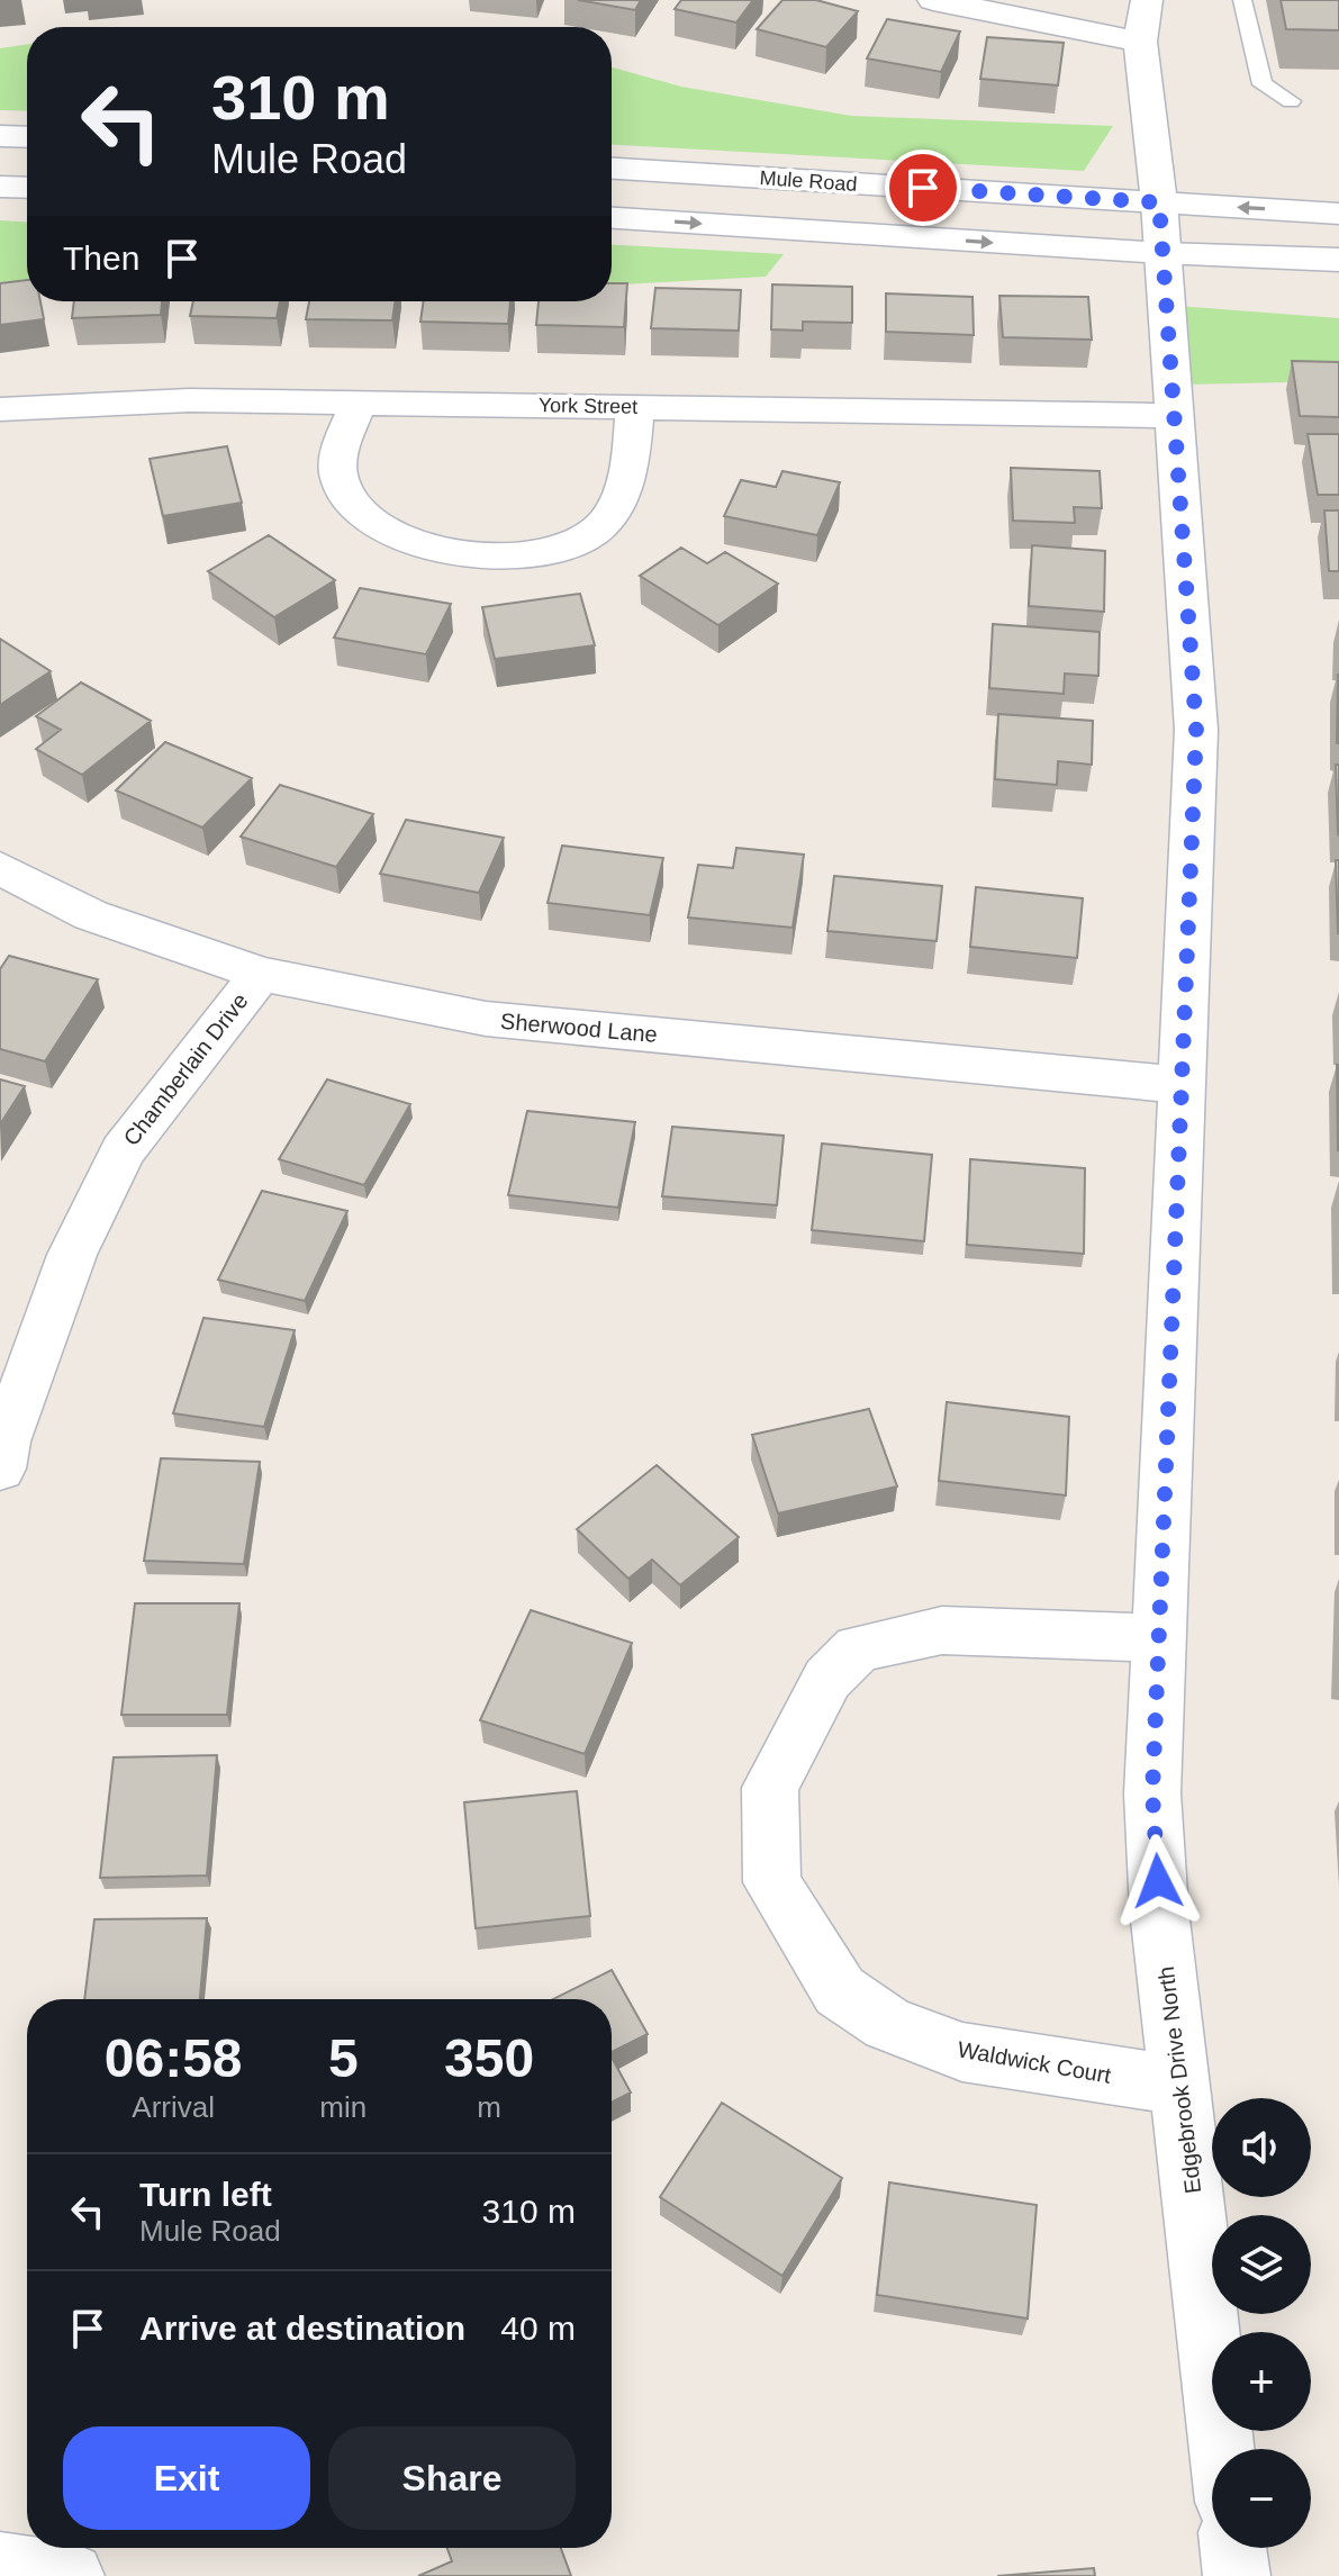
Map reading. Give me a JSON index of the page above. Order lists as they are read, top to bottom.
{
  "streets": {
    "street": [
      "Mule Road",
      "York Street",
      "Sherwood Lane",
      "Chamberlain Drive",
      "Waldwick Court",
      "Edgebrook Drive North"
    ]
  },
  "crossings": [
    ["Mule Road", "Edgebrook Drive North"],
    ["York Street", "Edgebrook Drive North"],
    ["Sherwood Lane", "Chamberlain Drive"],
    ["Sherwood Lane", "Edgebrook Drive North"],
    ["Waldwick Court", "Edgebrook Drive North"]
  ],
  "page": {
    "turn": ["310 m", "Mule Road"],
    "then": "Then",
    "eta": [
      "06:58",
      "Arrival",
      "5",
      "min",
      "350",
      "m"
    ],
    "map_buttons": ["+", "−"],
    "list": [
      {
        "name": "Turn left",
        "note": "Mule Road",
        "value": "310 m"
      },
      {
        "name": "Arrive at destination",
        "value": "40 m"
      }
    ],
    "buttons": ["Exit", "Share"]
  }
}
